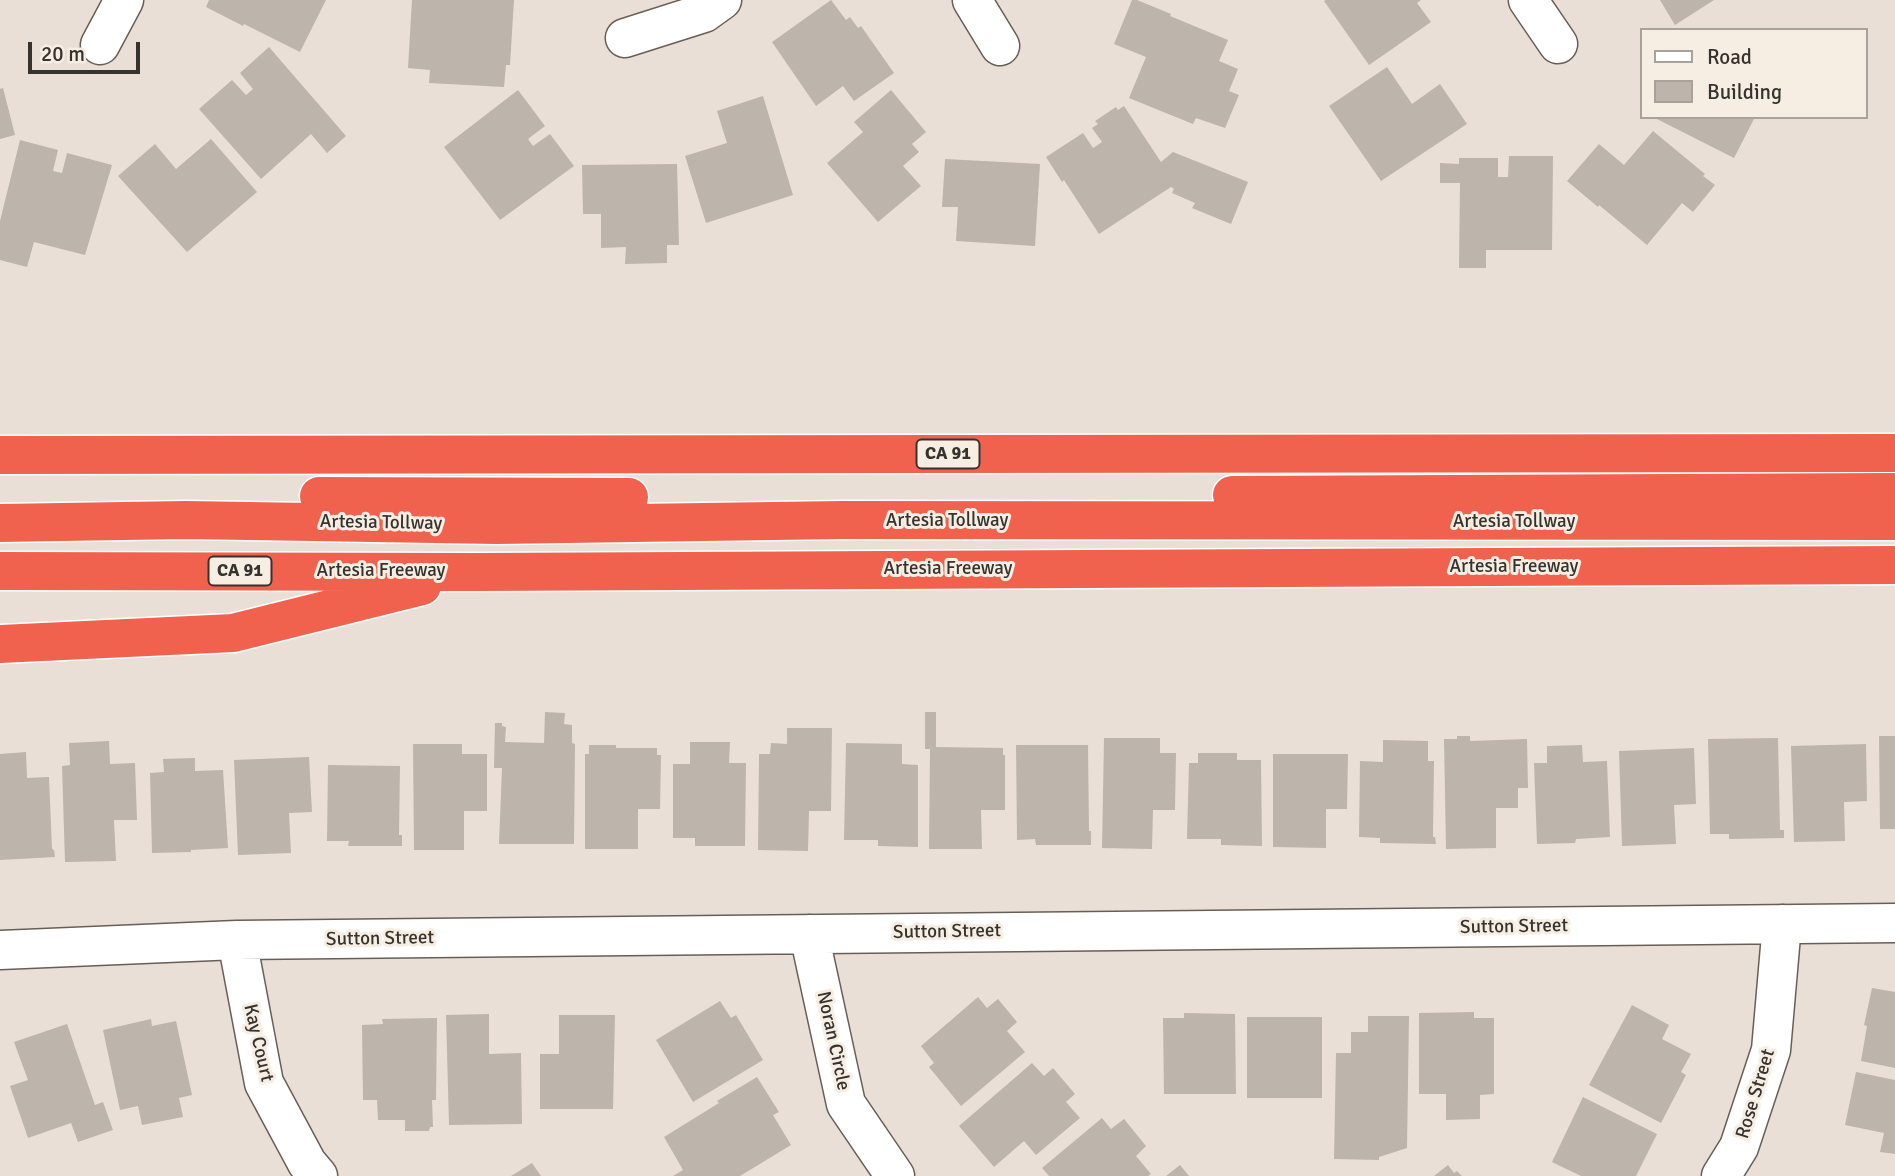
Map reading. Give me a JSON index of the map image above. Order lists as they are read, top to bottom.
{
  "streets": {
    "highway": ["CA 91", "Artesia Tollway", "Artesia Freeway"],
    "street": [
      "Sutton Street",
      "Noran Circle",
      "Kay Court",
      "Rose Street"
    ]
  },
  "crossings": [
    ["Sutton Street", "Noran Circle"],
    ["Sutton Street", "Kay Court"],
    ["Sutton Street", "Rose Street"]
  ],
  "legend": ["Road", "Building"],
  "scale_bar": "20 m"
}
